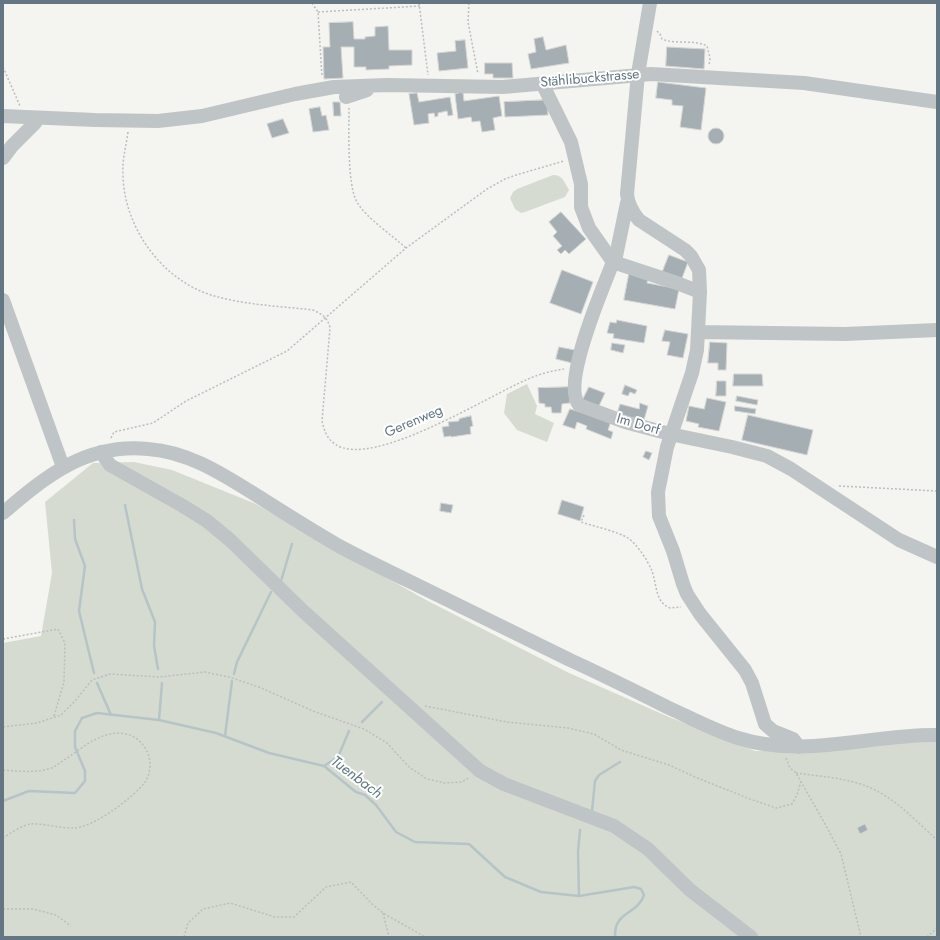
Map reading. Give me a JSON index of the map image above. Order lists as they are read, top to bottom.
{
  "streets": {
    "street": ["Stählibuckstrasse", "Im Dorf"],
    "path": ["Gerenweg"]
  },
  "crossings": [
    ["Gerenweg", "Im Dorf"]
  ],
  "water": ["Tuenbach"]
}
